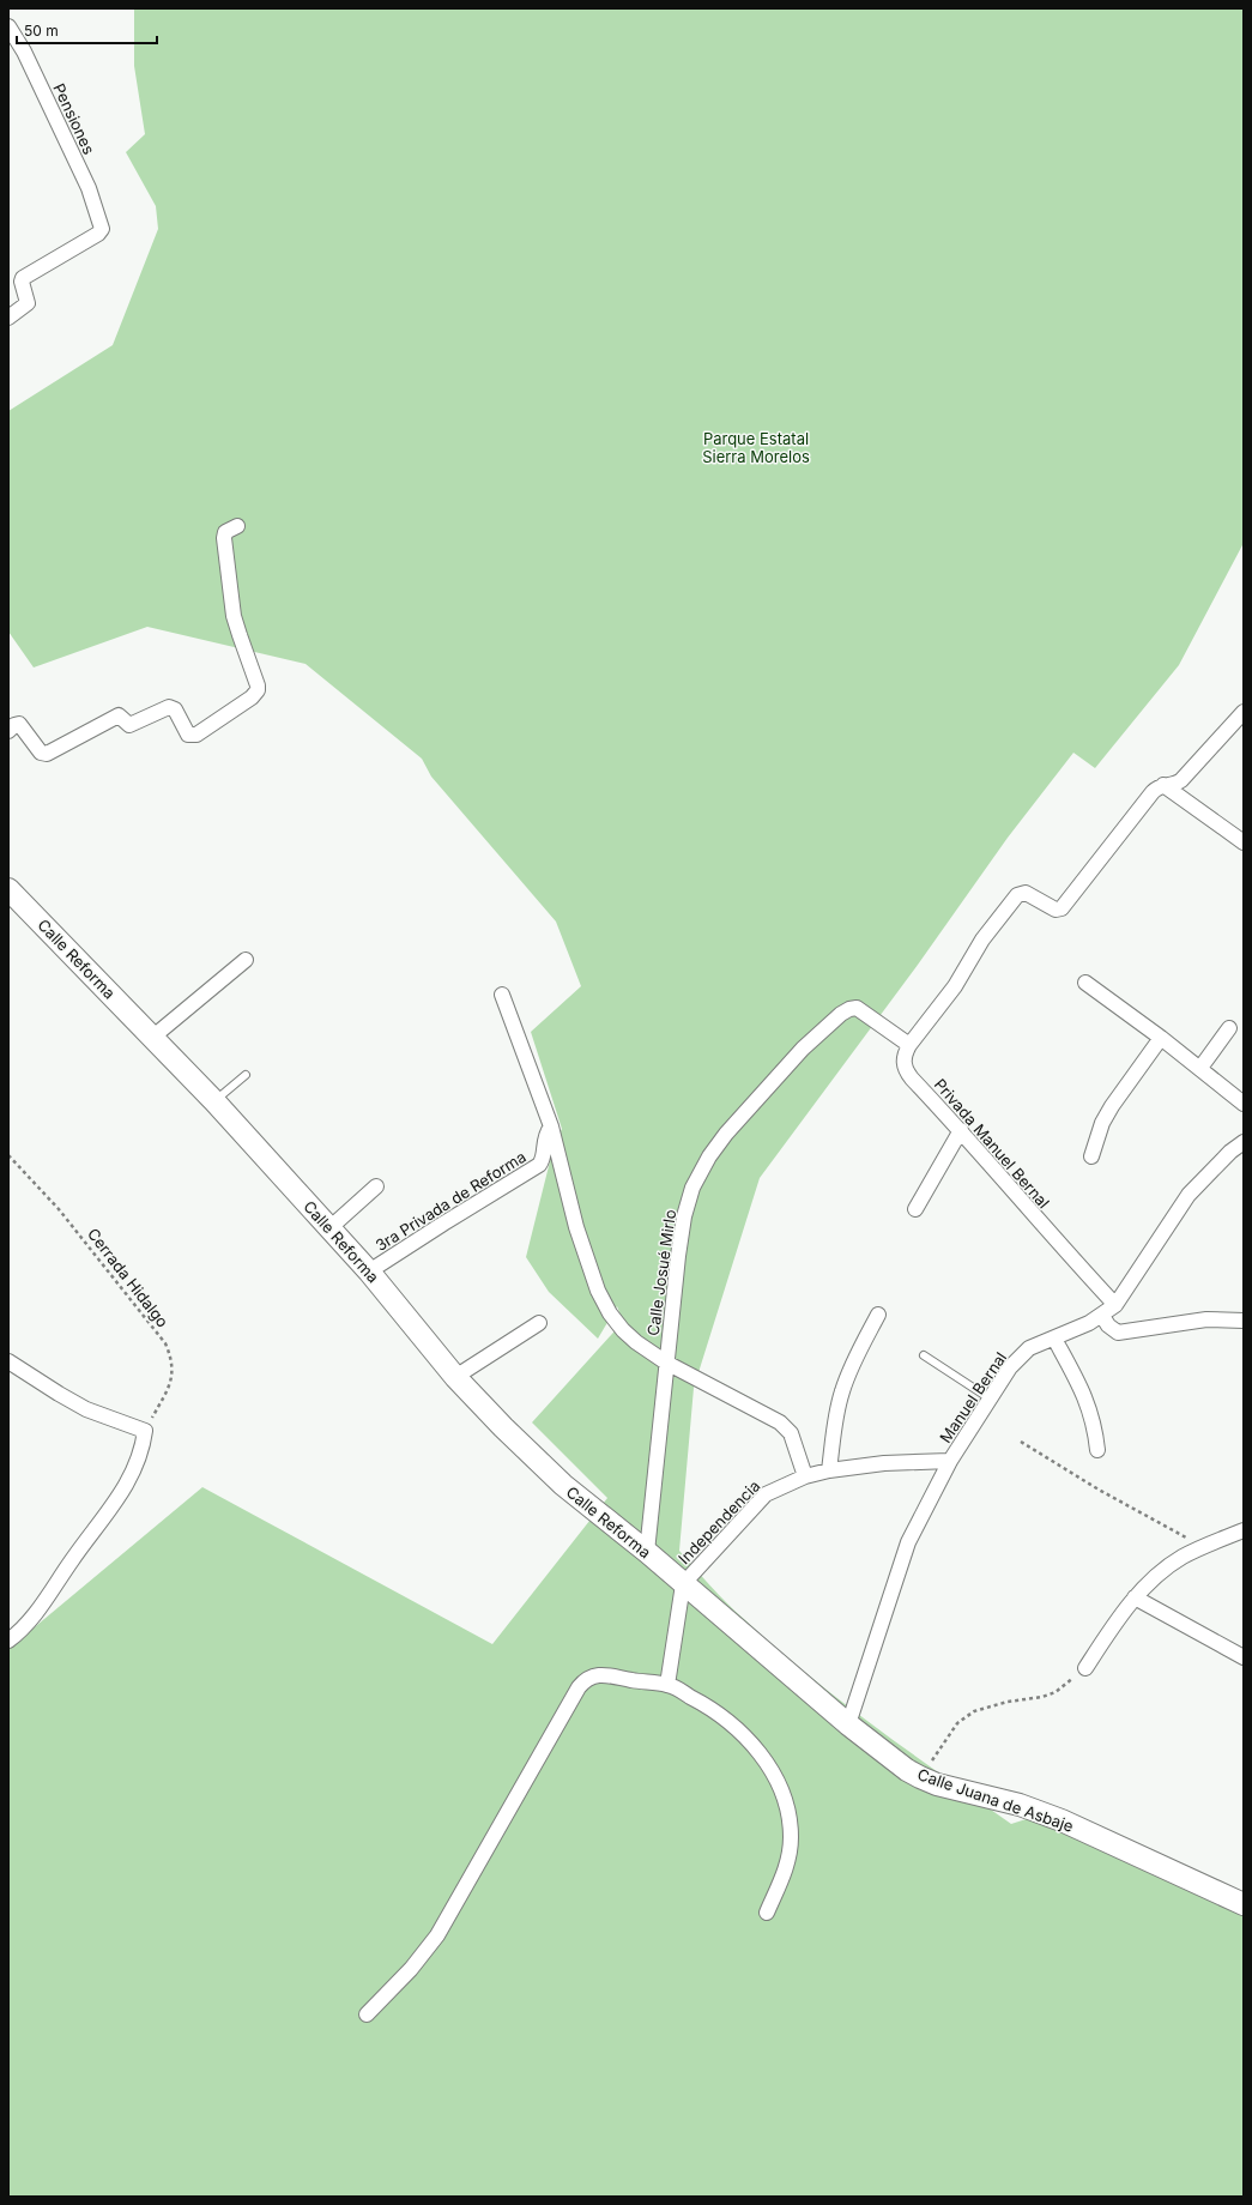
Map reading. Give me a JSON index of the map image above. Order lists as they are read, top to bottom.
{
  "streets": {
    "street": [
      "Pensiones",
      "Calle Reforma",
      "Privada Manuel Bernal",
      "3ra Privada de Reforma",
      "Calle Josué Mirlo",
      "Manuel Bernal",
      "Independencia",
      "Calle Juana de Asbaje"
    ],
    "path": ["Cerrada Hidalgo"]
  },
  "crossings": [
    ["Calle Reforma", "3ra Privada de Reforma"],
    ["Calle Reforma", "Calle Josué Mirlo"],
    ["Calle Reforma", "Independencia"],
    ["Calle Reforma", "Calle Juana de Asbaje"],
    ["Privada Manuel Bernal", "Calle Josué Mirlo"],
    ["Privada Manuel Bernal", "Manuel Bernal"],
    ["Manuel Bernal", "Independencia"],
    ["Manuel Bernal", "Calle Juana de Asbaje"],
    ["Independencia", "Calle Juana de Asbaje"]
  ],
  "parks": ["Parque Estatal Sierra Morelos"],
  "scale_bar": "50 m"
}
